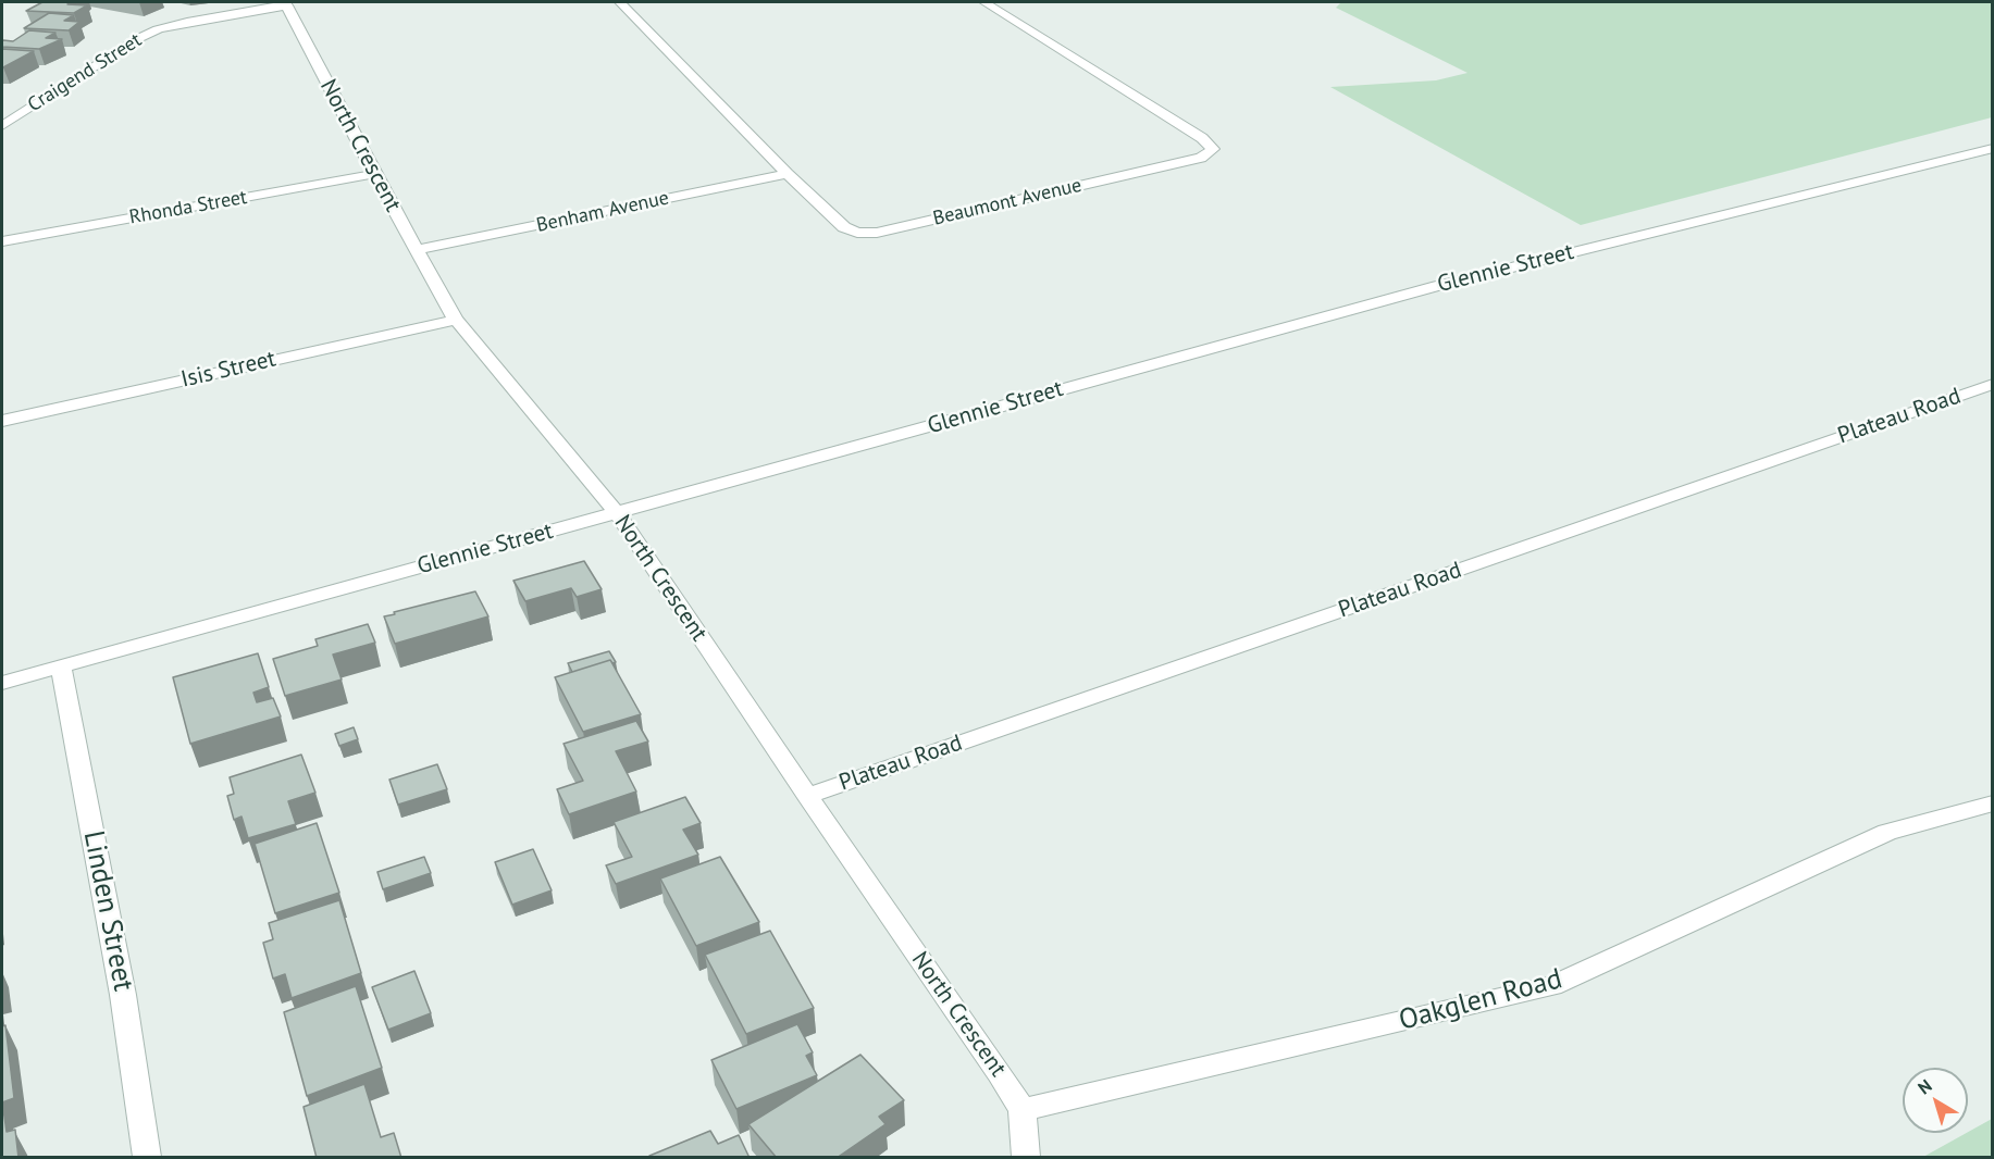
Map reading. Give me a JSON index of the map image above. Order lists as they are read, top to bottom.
{
  "streets": {
    "street": [
      "Craigend Street",
      "North Crescent",
      "Beaumont Avenue",
      "Rhonda Street",
      "Benham Avenue",
      "Glennie Street",
      "Isis Street",
      "Plateau Road",
      "Linden Street",
      "Oakglen Road"
    ]
  },
  "crossings": [
    ["Craigend Street", "North Crescent"],
    ["North Crescent", "Rhonda Street"],
    ["North Crescent", "Benham Avenue"],
    ["North Crescent", "Glennie Street"],
    ["North Crescent", "Isis Street"],
    ["North Crescent", "Plateau Road"],
    ["North Crescent", "Oakglen Road"],
    ["Beaumont Avenue", "Benham Avenue"],
    ["Glennie Street", "Linden Street"]
  ],
  "north": "top left"
}
